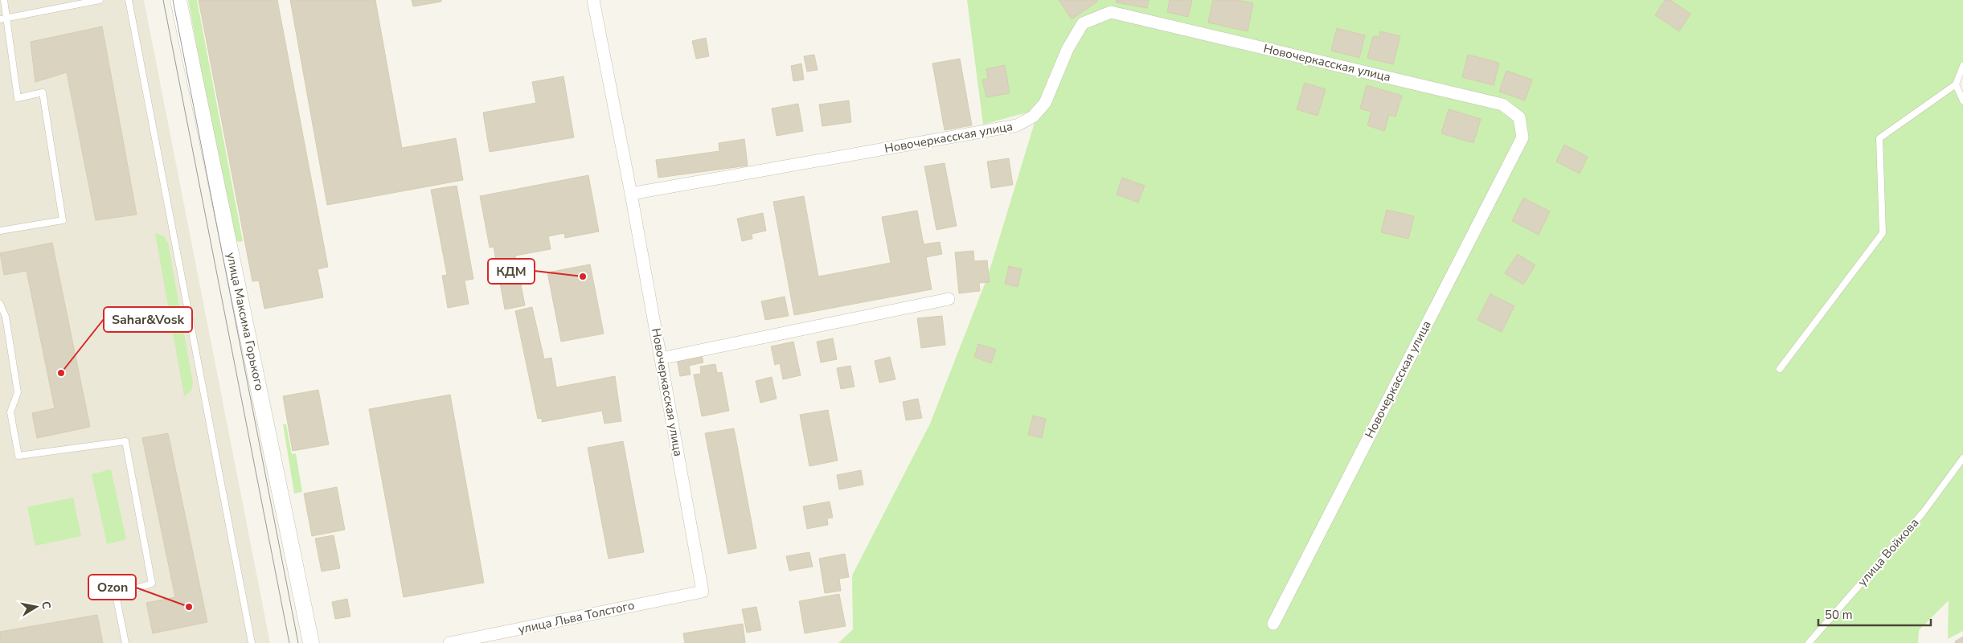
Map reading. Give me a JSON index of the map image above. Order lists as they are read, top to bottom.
{
  "streets": {
    "street": ["Новочеркасская улица", "улица Максима Горького", "улица Льва Толстого"],
    "lane": ["улица Войкова"]
  },
  "crossings": [
    ["Новочеркасская улица", "улица Льва Толстого"]
  ],
  "places": ["КДМ", "Sahar&Vosk", "Ozon"],
  "scale_bar": "50 m",
  "north": "right"
}
